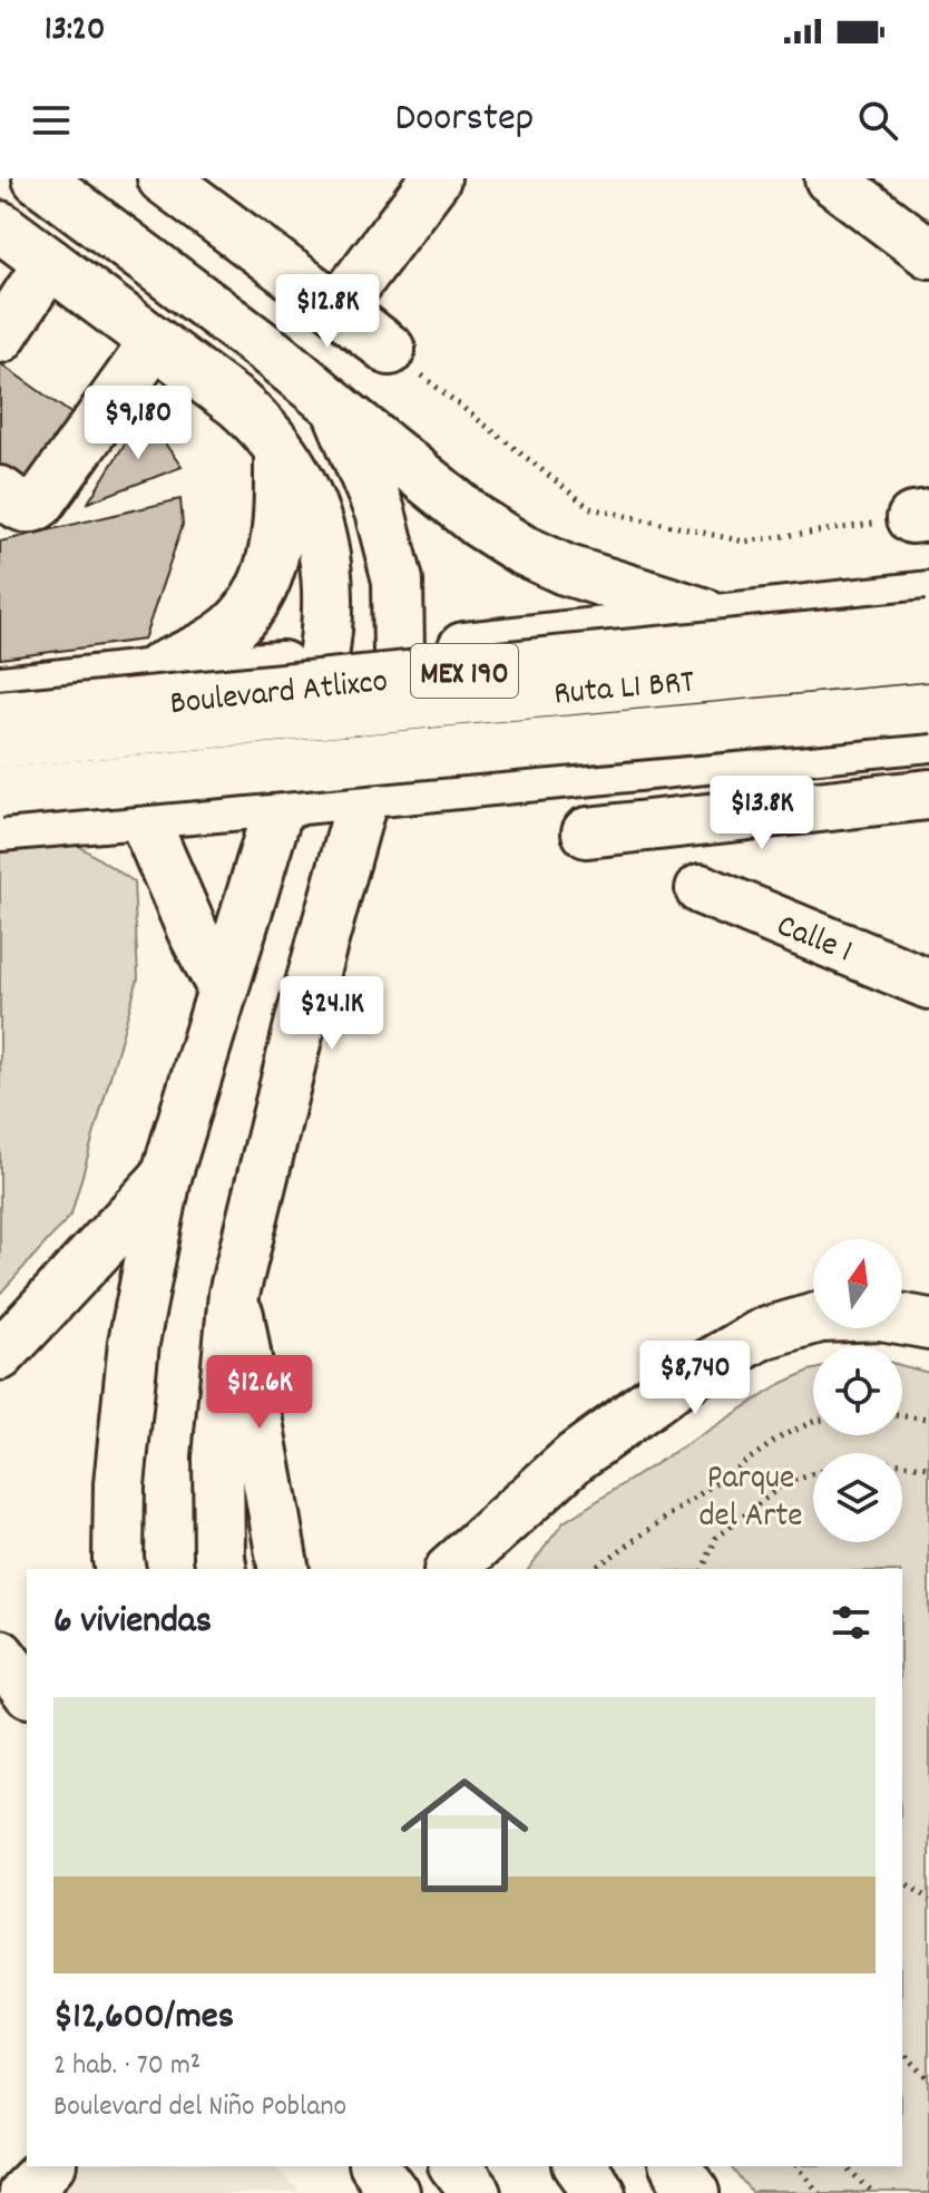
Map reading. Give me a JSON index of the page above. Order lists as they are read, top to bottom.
{
  "streets": {
    "main road": [
      "MEX 190",
      "Ruta L1 BRT",
      "Boulevard Atlixco",
      "Calle 1"
    ]
  },
  "parks": ["Parque del Arte"],
  "north": "top",
  "page": {
    "status": "13:20",
    "header": "Doorstep",
    "price": [
      "$12.8K",
      "$9,180",
      "$13.8K",
      "$24.1K",
      "$8,740",
      "$12.6K"
    ],
    "heading": "6 viviendas",
    "list": [
      {
        "name": "$12,600/mes",
        "note": "2 hab. · 70 m² · Boulevard del Niño Poblano"
      }
    ]
  }
}
